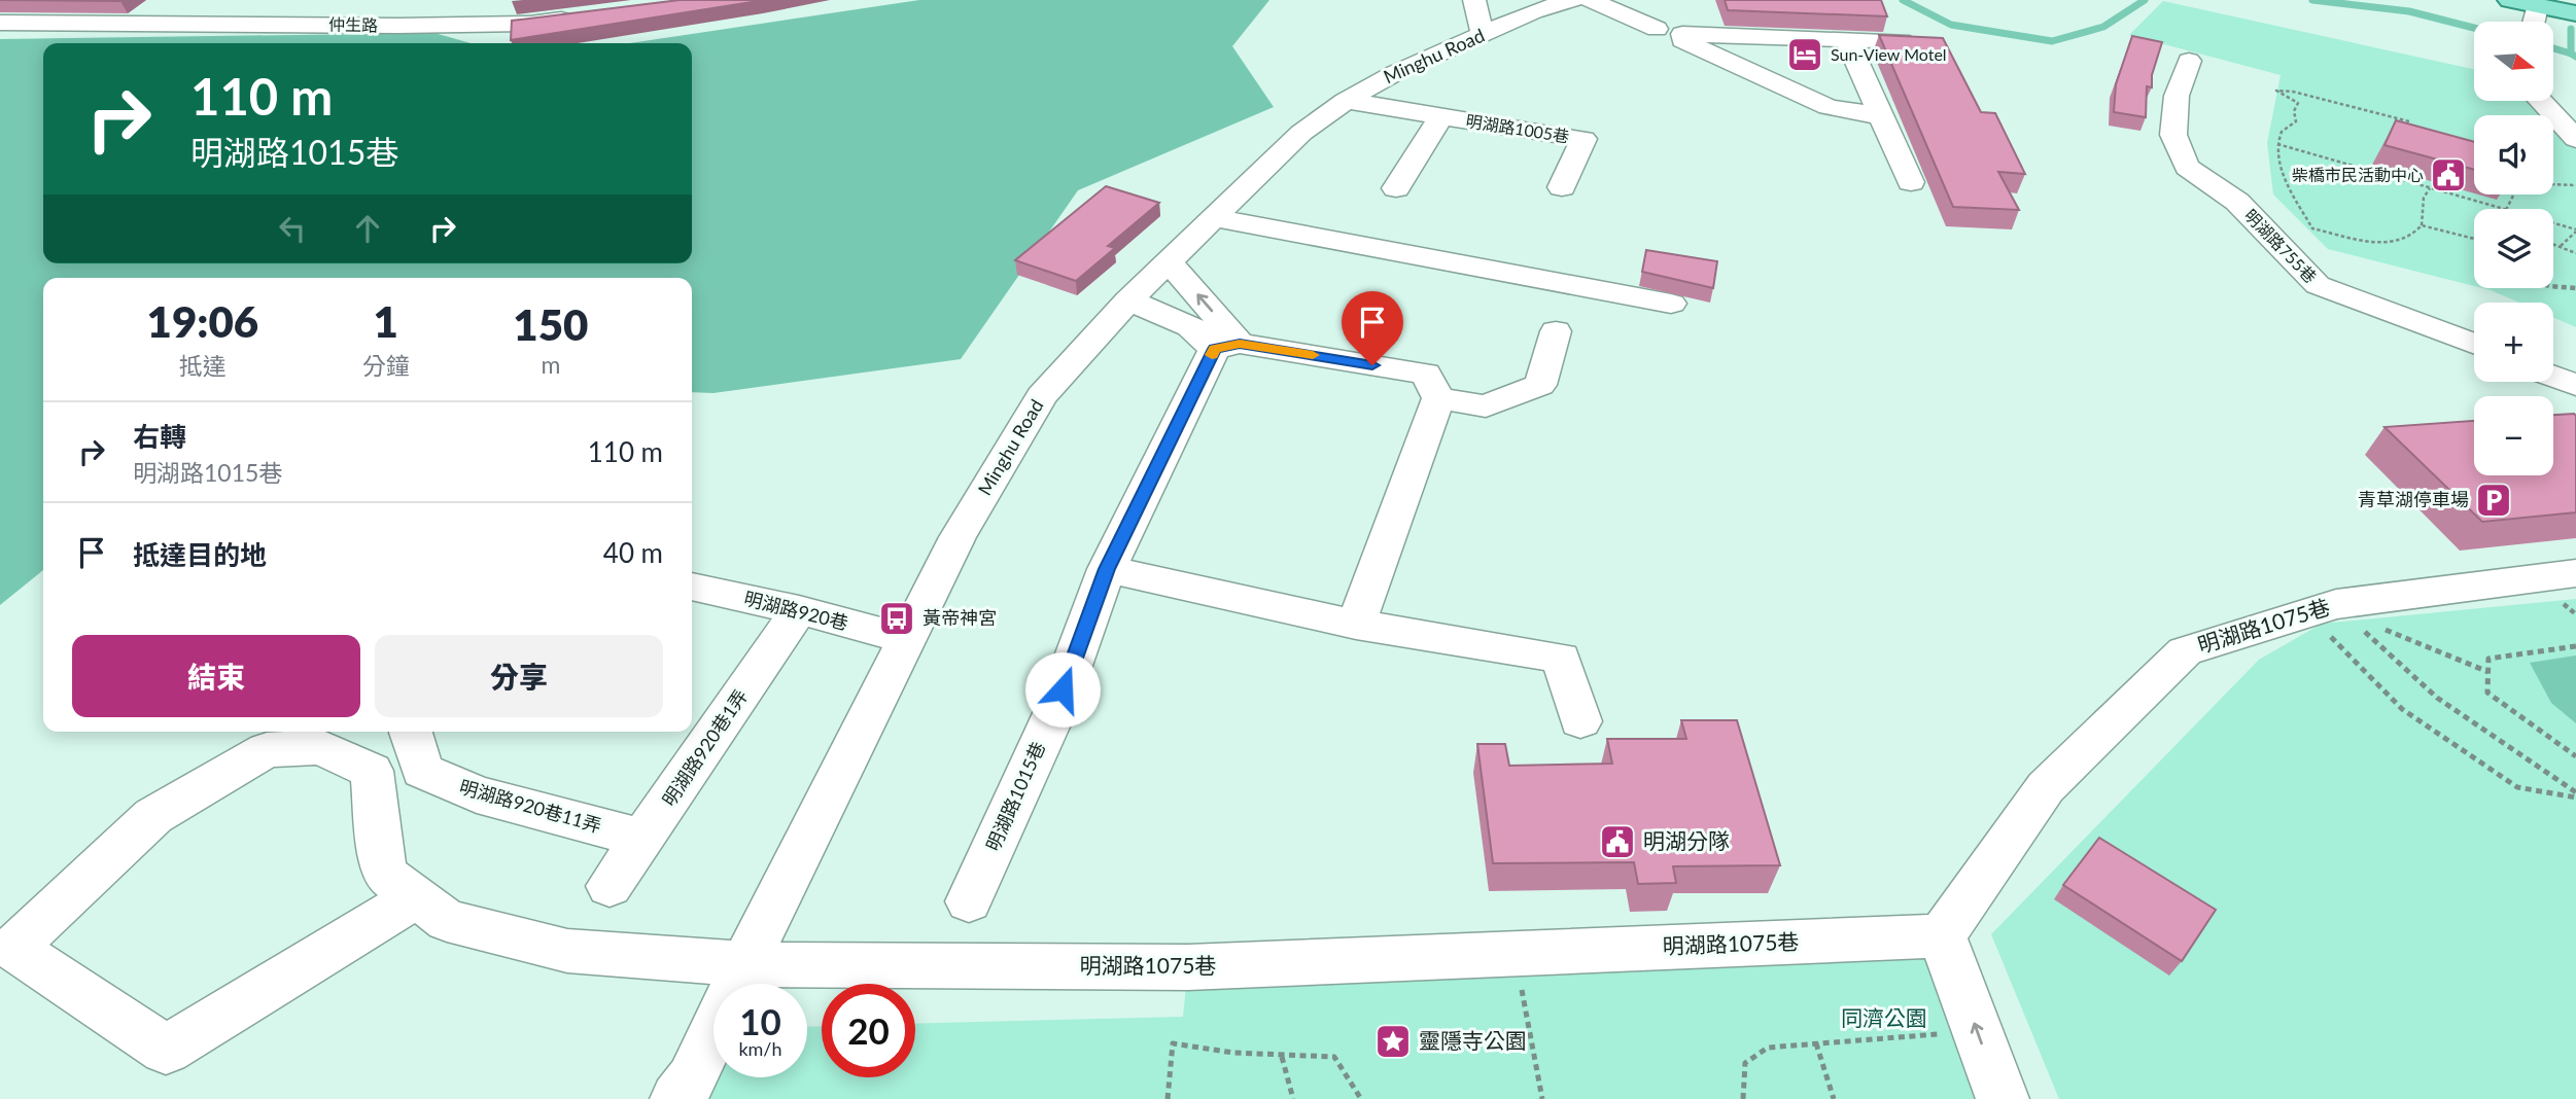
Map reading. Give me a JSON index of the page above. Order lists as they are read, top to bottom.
{
  "streets": {
    "street": [
      "仲生路",
      "Minghu Road",
      "明湖路1005巷",
      "明湖路755巷",
      "明湖路920巷",
      "明湖路1075巷",
      "明湖路920巷1弄",
      "明湖路1015巷",
      "明湖路920巷11弄"
    ]
  },
  "crossings": [
    ["Minghu Road", "明湖路1005巷"],
    ["Minghu Road", "明湖路920巷"],
    ["Minghu Road", "明湖路1075巷"],
    ["明湖路920巷", "明湖路920巷1弄"],
    ["明湖路920巷1弄", "明湖路920巷11弄"]
  ],
  "parks": ["同濟公園"],
  "places": {
    "hotel": ["Sun-View Motel"],
    "public building": ["柴橋市民活動中心", "明湖分隊"],
    "parking": ["青草湖停車場"],
    "bus stop": ["黃帝神宮"],
    "place": ["靈隱寺公園"]
  },
  "north": "right",
  "page": {
    "map_buttons": ["+", "−"],
    "turn": ["110 m", "明湖路1015巷"],
    "eta": [
      "19:06",
      "抵達",
      "1",
      "分鐘",
      "150",
      "m"
    ],
    "list": [
      {
        "name": "右轉",
        "note": "明湖路1015巷",
        "value": "110 m"
      },
      {
        "name": "抵達目的地",
        "value": "40 m"
      }
    ],
    "buttons": ["結束", "分享"],
    "speed": "10 km/h",
    "limit": "20"
  }
}
